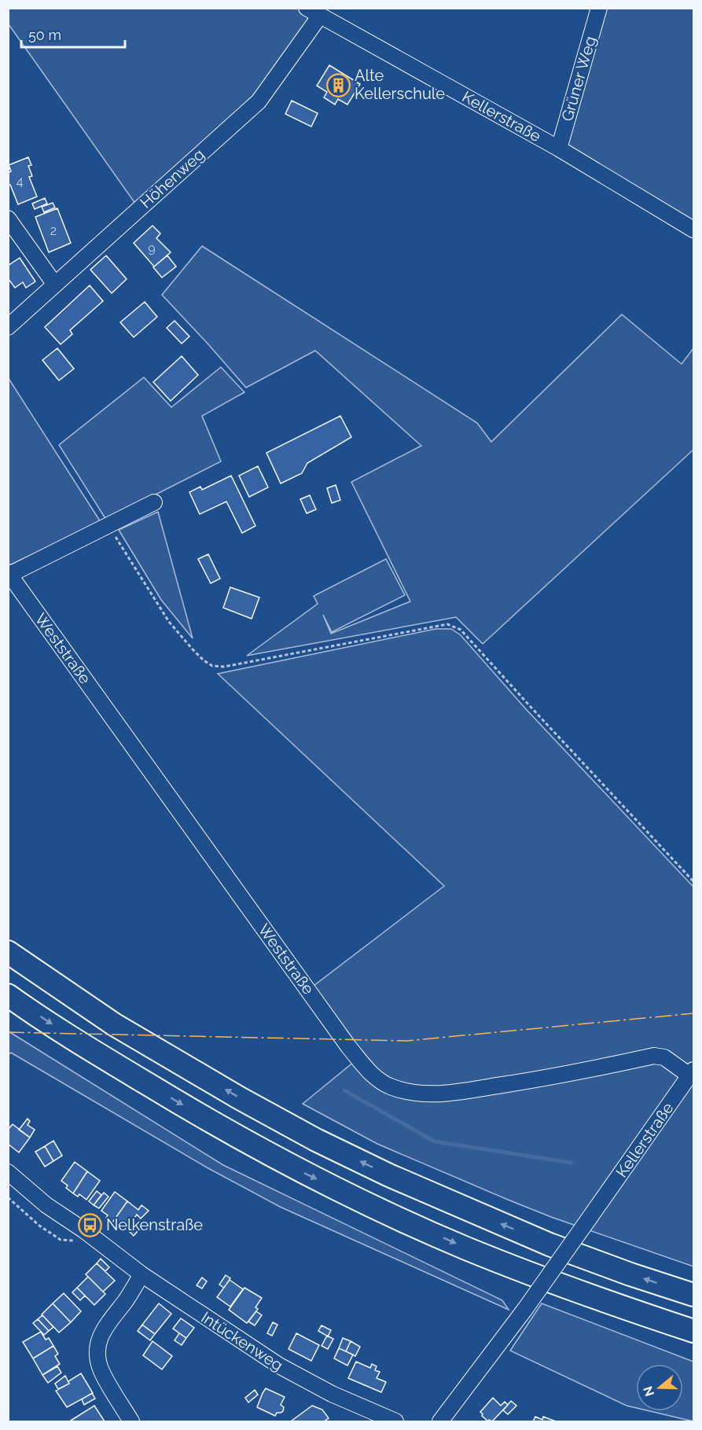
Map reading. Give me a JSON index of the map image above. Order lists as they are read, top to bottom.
{
  "streets": {
    "street": [
      "Grüner Weg",
      "Kellerstraße",
      "Höhenweg",
      "Weststraße",
      "Intückenweg"
    ]
  },
  "crossings": [
    ["Grüner Weg", "Kellerstraße"],
    ["Kellerstraße", "Höhenweg"],
    ["Kellerstraße", "Weststraße"]
  ],
  "places": {
    "building": ["Alte Kellerschule"],
    "bus stop": ["Nelkenstraße"]
  },
  "house_numbers": ["4", "2", "9"],
  "scale_bar": "50 m",
  "north": "left"
}
